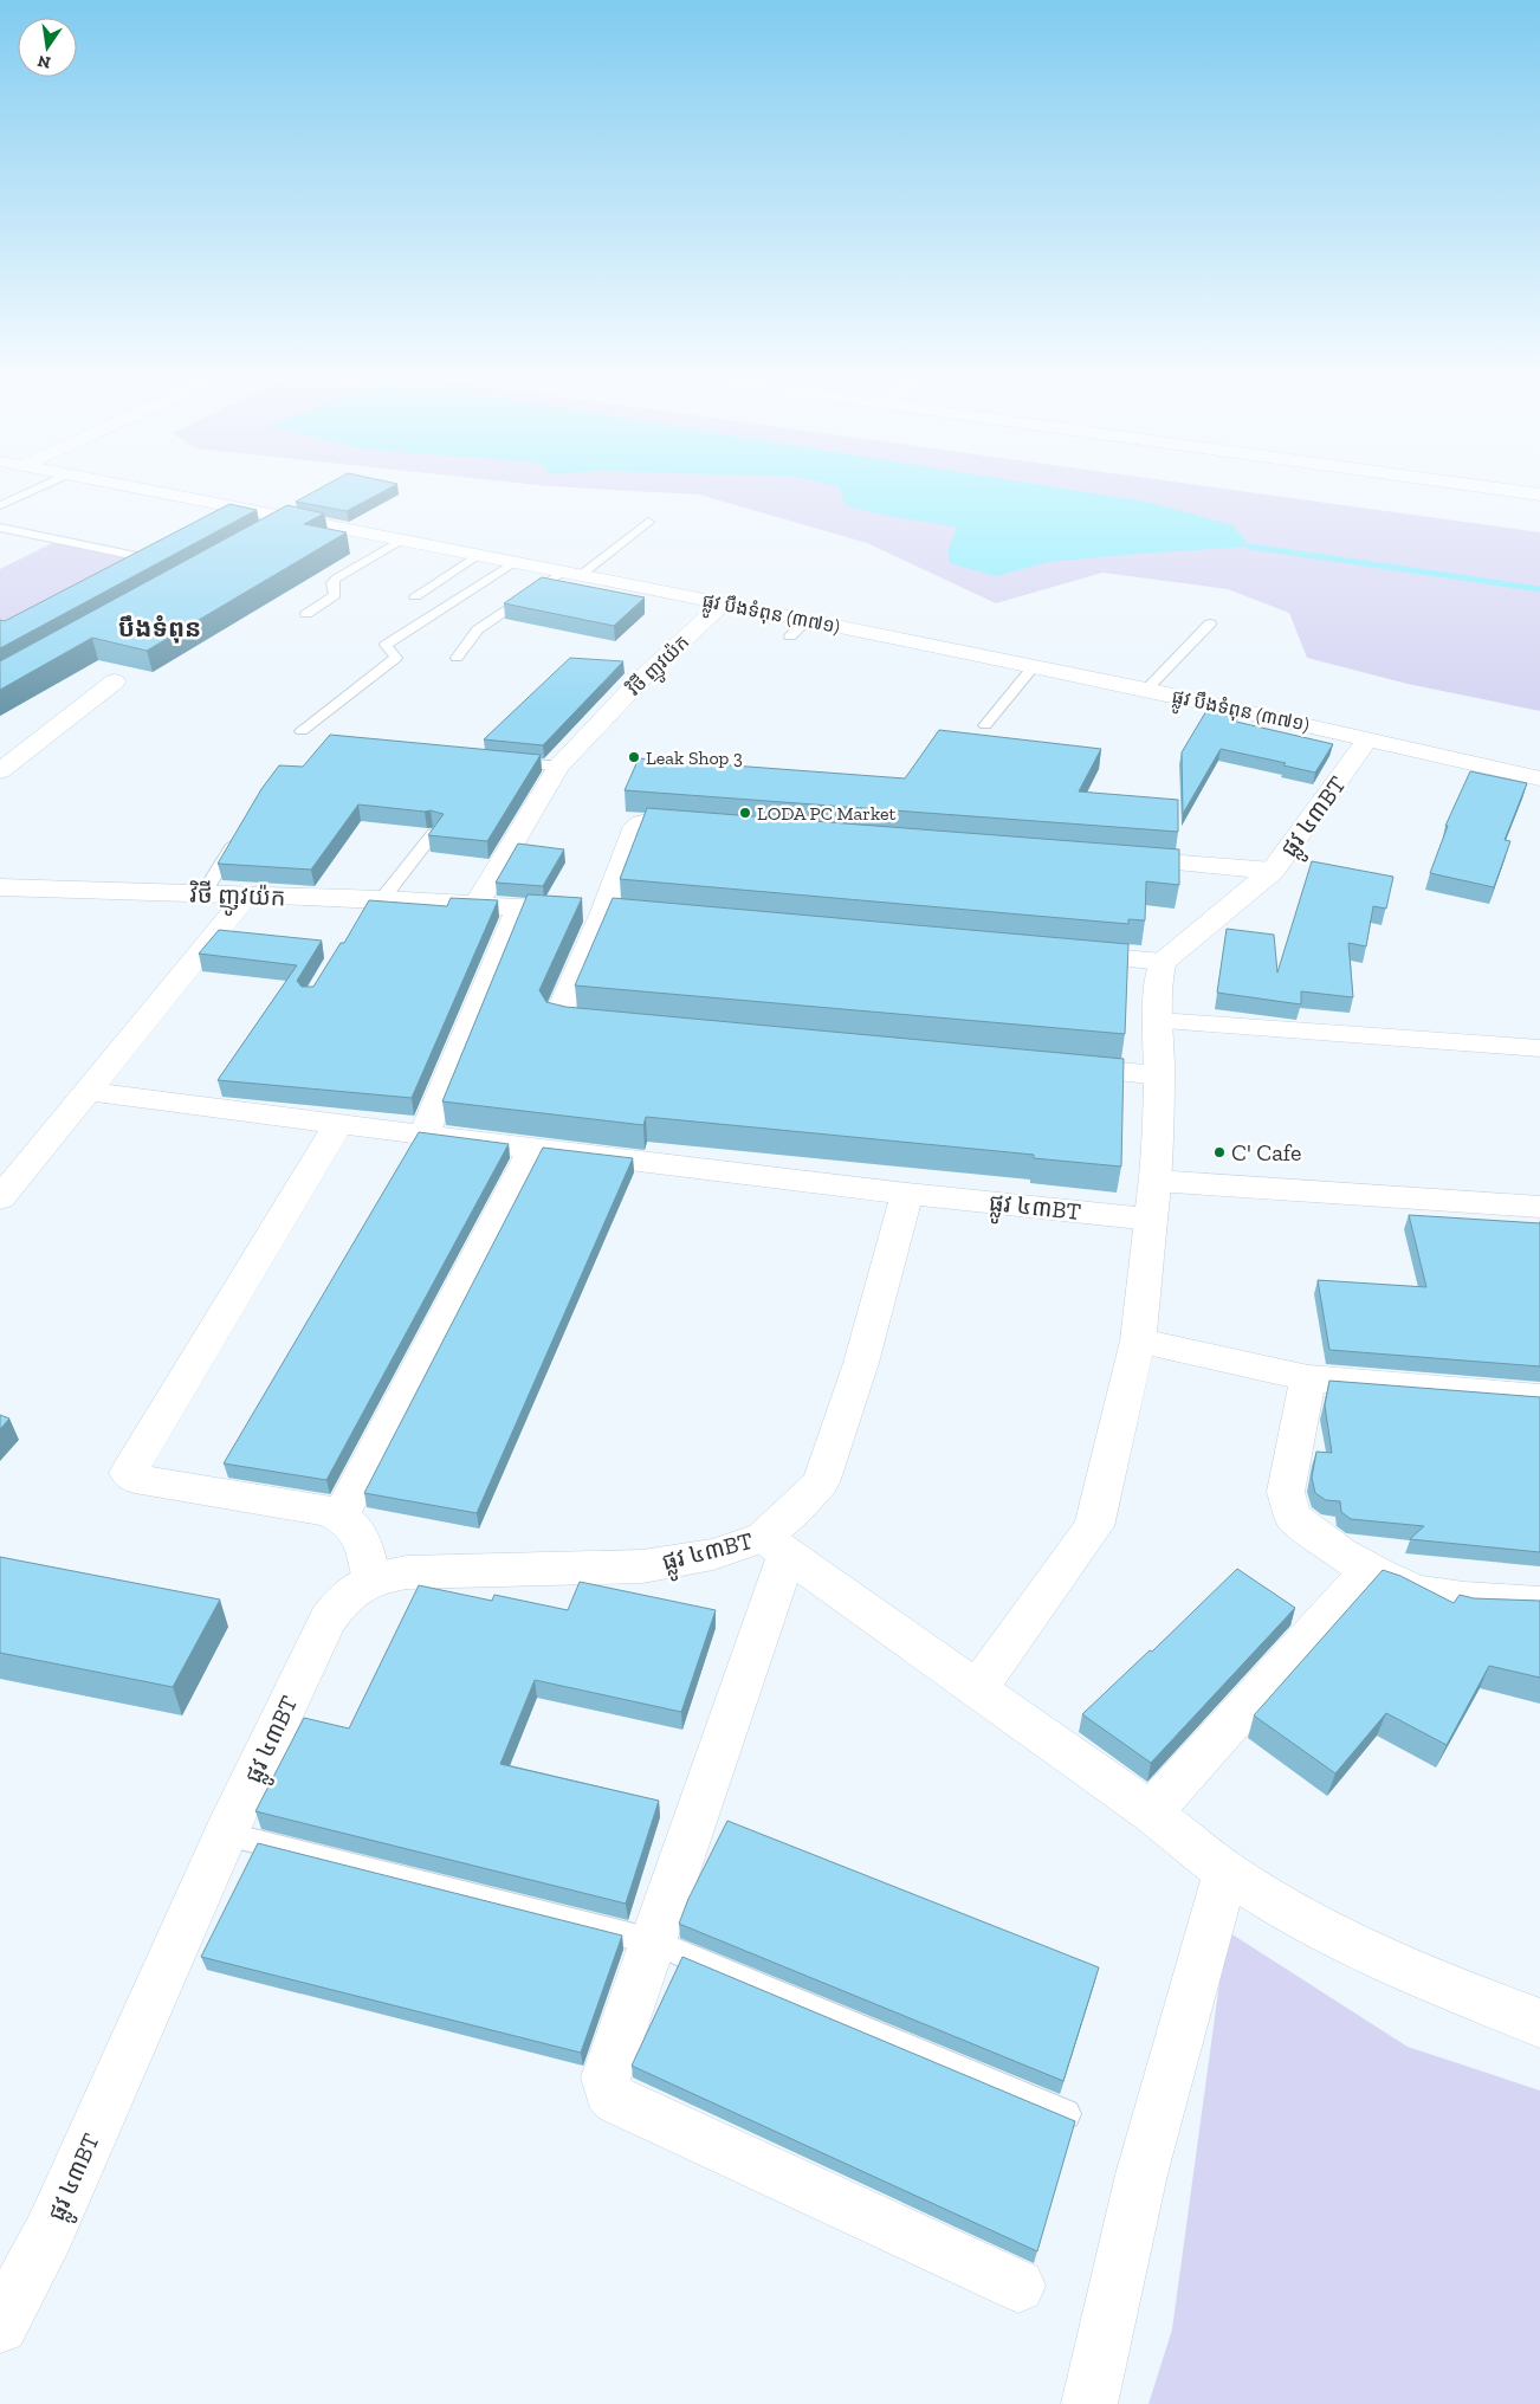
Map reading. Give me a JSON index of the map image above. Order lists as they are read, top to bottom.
{
  "streets": {
    "street": ["ផ្លូវ បឹងទំពុន (៣៧១)", "វិថី ញូវយ៉ក", "ផ្លូវ ៤៣BT"]
  },
  "crossings": [
    ["ផ្លូវ បឹងទំពុន (៣៧១)", "វិថី ញូវយ៉ក"],
    ["ផ្លូវ បឹងទំពុន (៣៧១)", "ផ្លូវ ៤៣BT"]
  ],
  "districts": ["បឹងទំពុន"],
  "places": ["Leak Shop 3", "LODA PC Market", "C' Cafe"],
  "north": "bottom"
}
